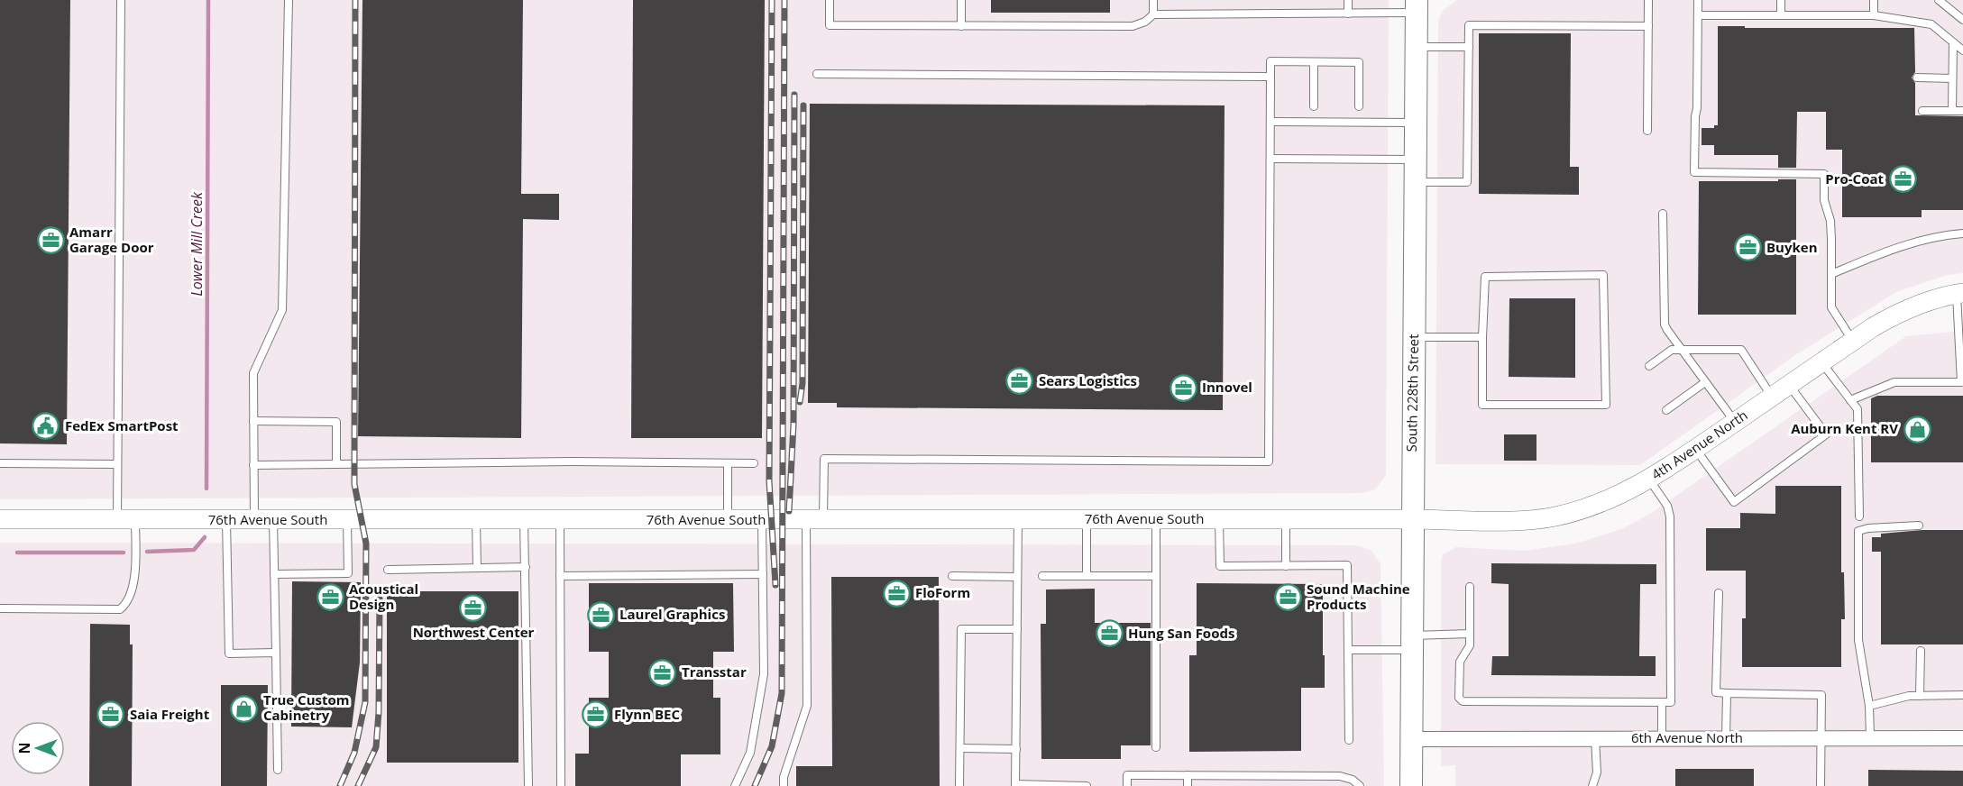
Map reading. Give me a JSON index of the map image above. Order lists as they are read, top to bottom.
{
  "streets": {
    "main road": ["South 228th Street"],
    "street": ["4th Avenue North", "76th Avenue South", "6th Avenue North"]
  },
  "crossings": [
    ["South 228th Street", "4th Avenue North"],
    ["South 228th Street", "76th Avenue South"],
    ["South 228th Street", "6th Avenue North"],
    ["4th Avenue North", "76th Avenue South"]
  ],
  "water": ["Lower Mill Creek"],
  "places": {
    "office": [
      "Pro-Coat",
      "Amarr Garage Door",
      "Buyken",
      "Sears Logistics",
      "Innovel",
      "FloForm",
      "Acoustical Design",
      "Sound Machine Products",
      "Northwest Center",
      "Laurel Graphics",
      "Hung San Foods",
      "Transstar",
      "Saia Freight",
      "Flynn BEC"
    ],
    "public building": ["FedEx SmartPost"],
    "shop": ["Auburn Kent RV", "True Custom Cabinetry"]
  },
  "north": "left"
}
